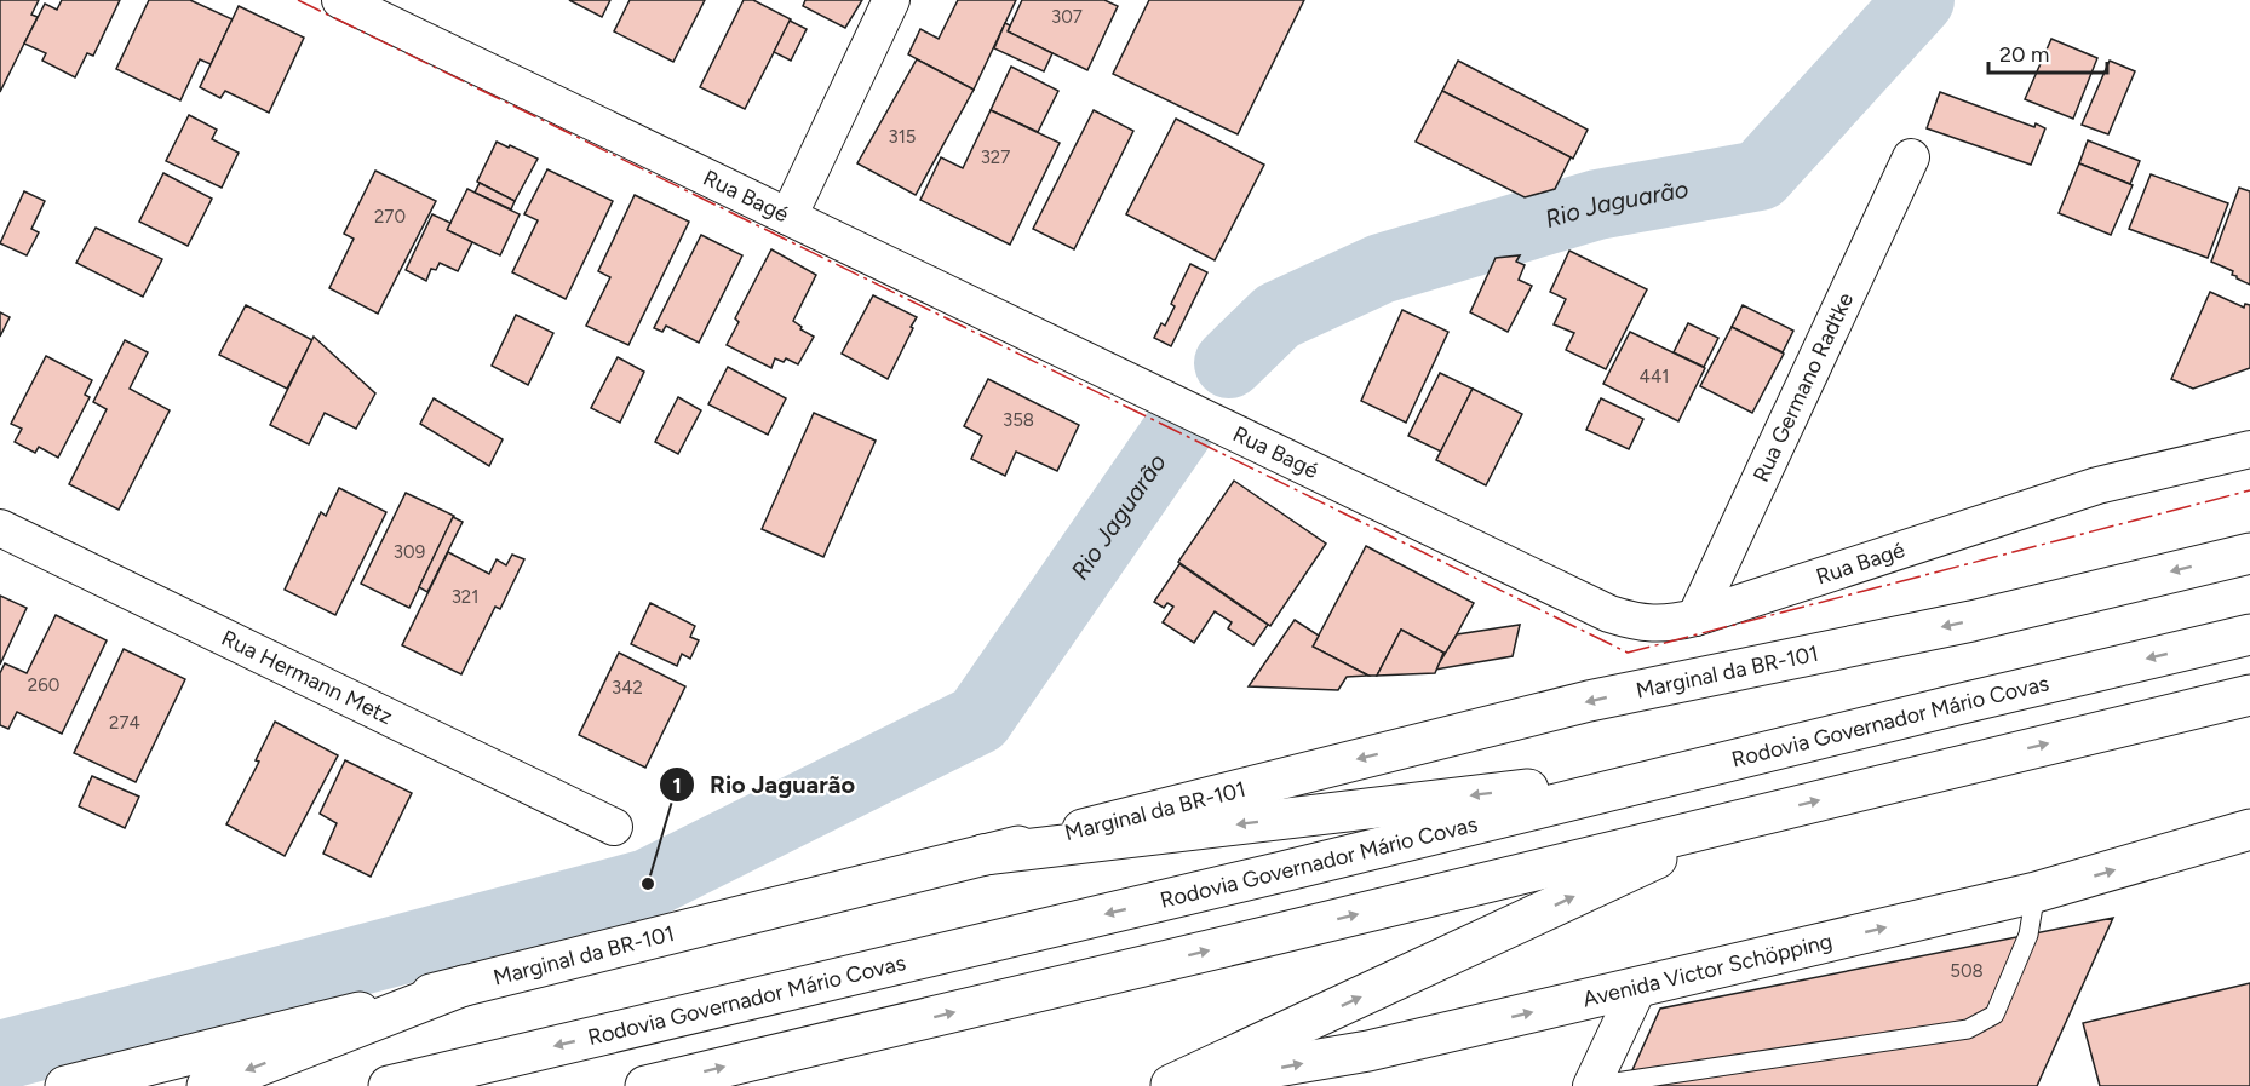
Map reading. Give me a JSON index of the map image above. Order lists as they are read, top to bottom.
{
  "streets": {
    "main road": ["Marginal da BR-101", "Rodovia Governador Mário Covas", "Avenida Victor Schöpping"],
    "street": ["Rua Bagé", "Rua Germano Radtke", "Rua Hermann Metz"]
  },
  "crossings": [
    ["Rua Bagé", "Rua Germano Radtke"]
  ],
  "water": ["Rio Jaguarão"],
  "places": ["Rio Jaguarão"],
  "house_numbers": [
    "307",
    "315",
    "327",
    "270",
    "441",
    "358",
    "309",
    "321",
    "260",
    "342",
    "274",
    "508"
  ],
  "scale_bar": "20 m"
}
